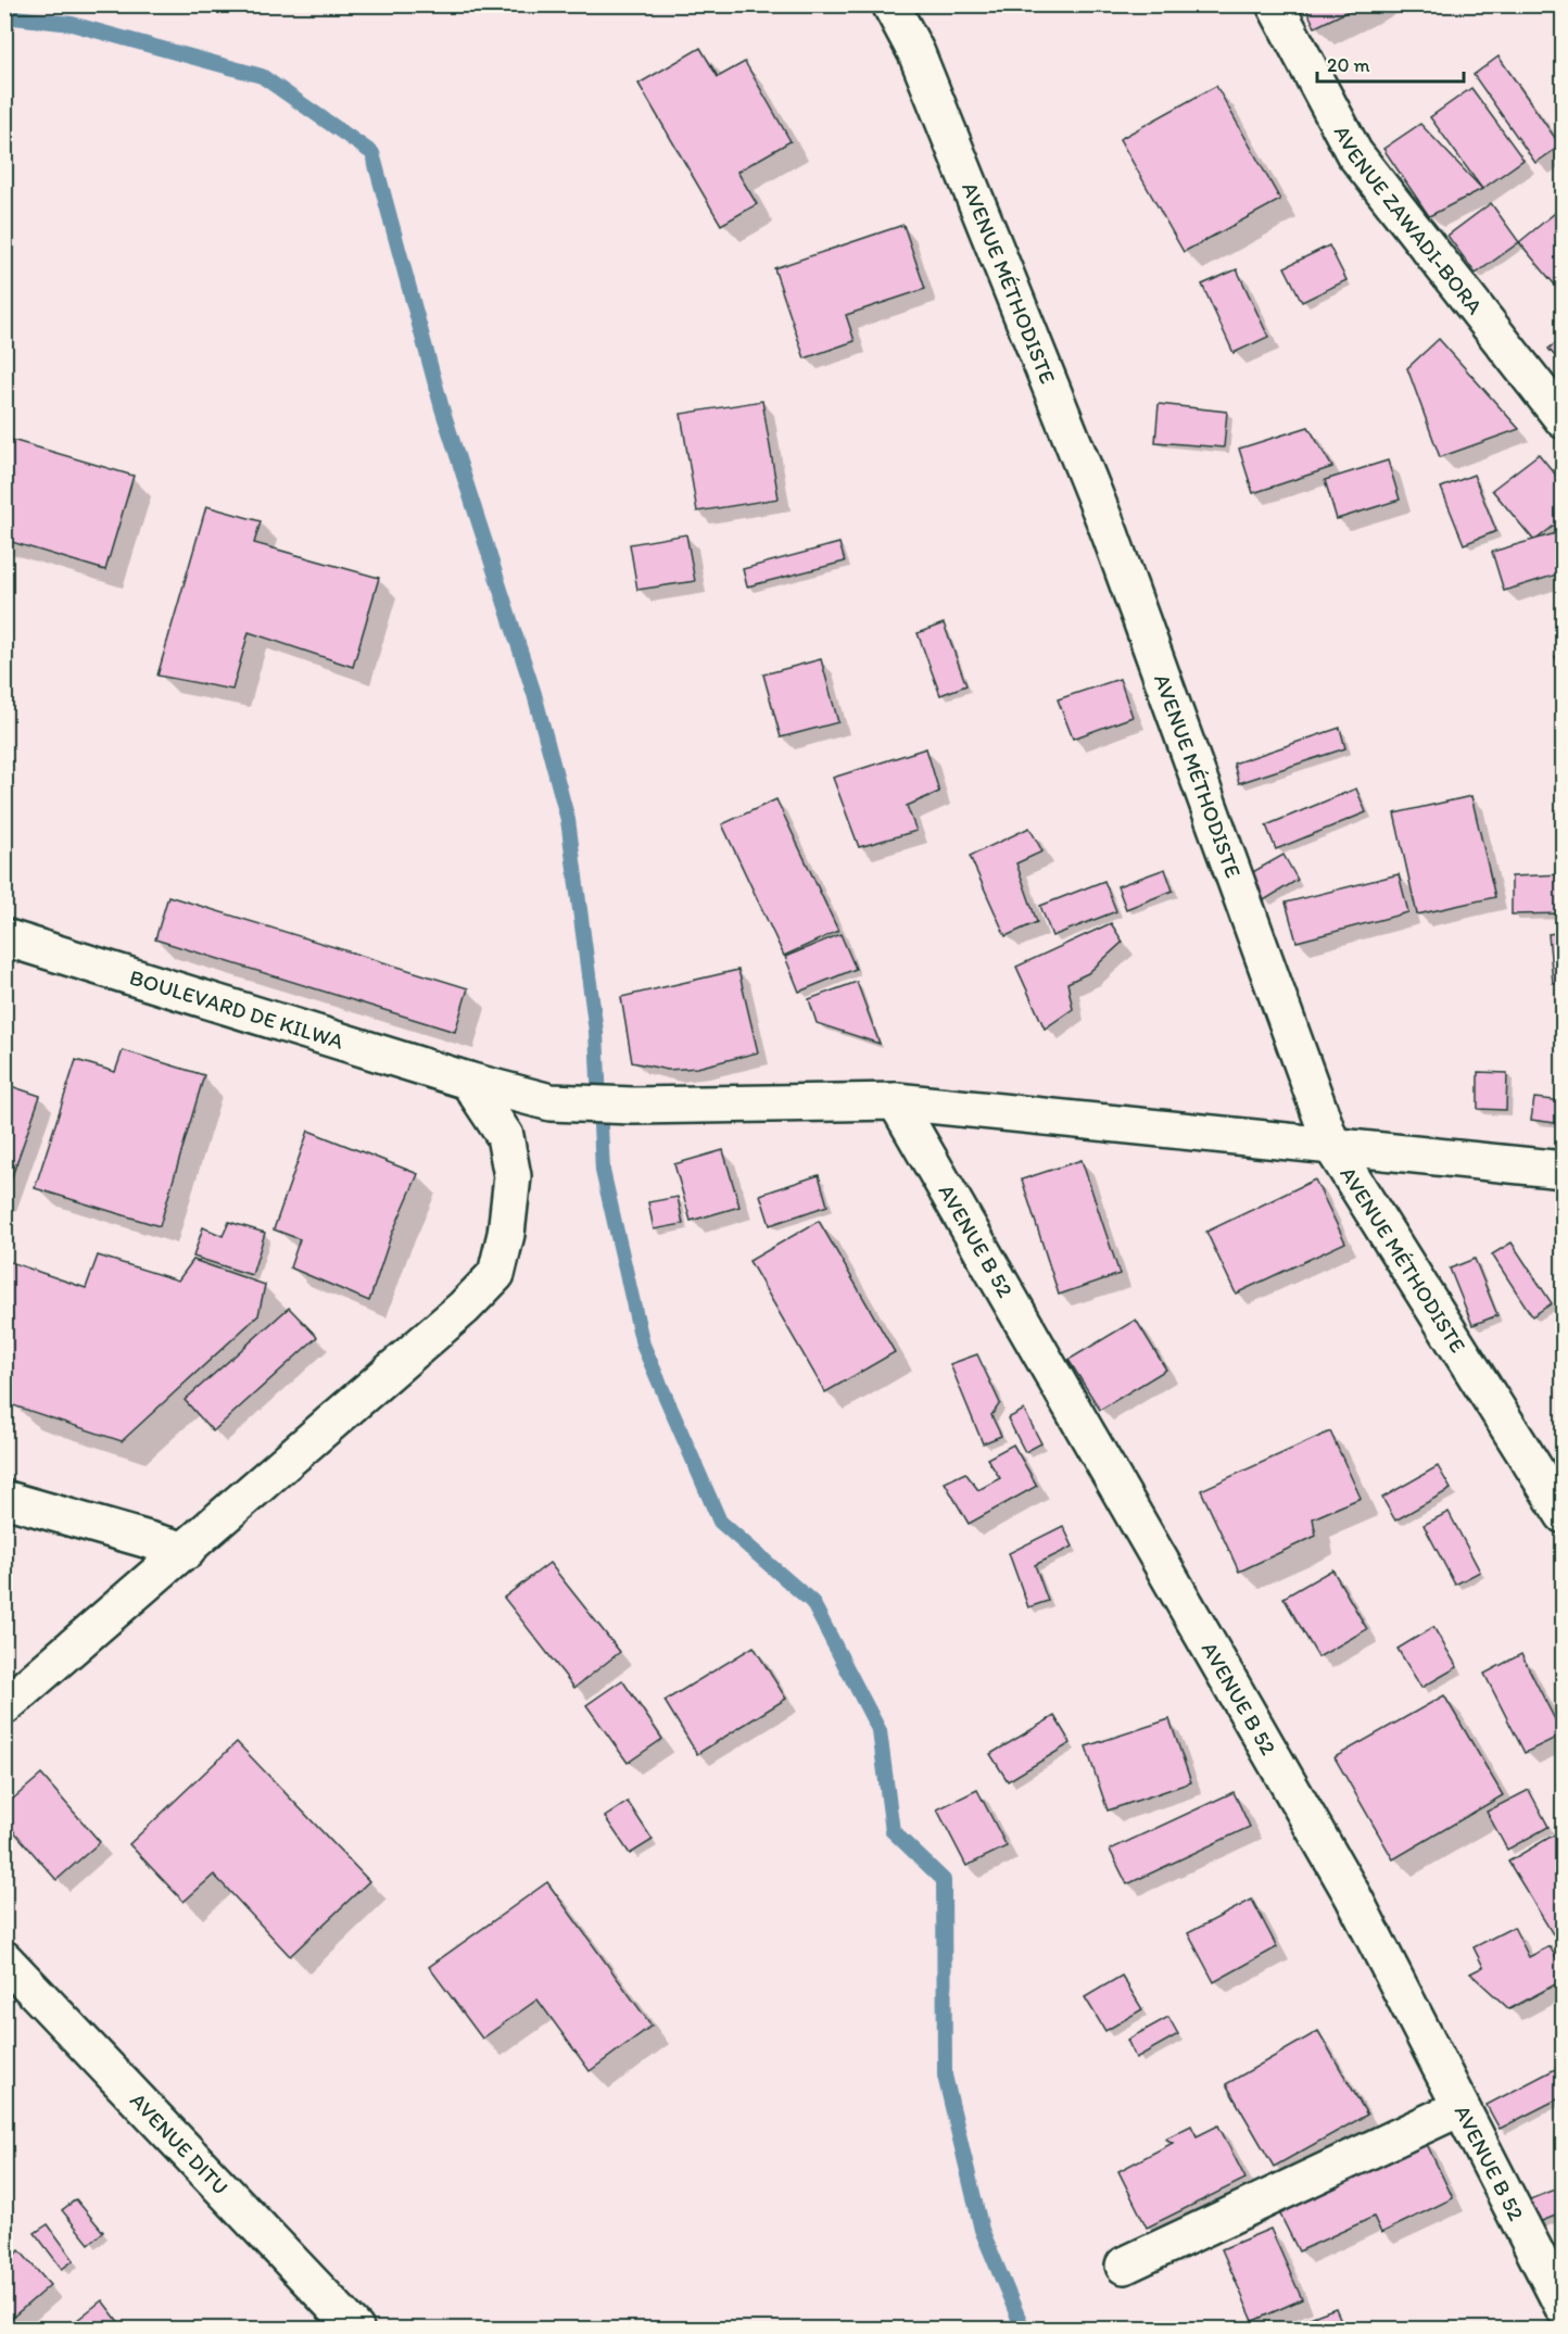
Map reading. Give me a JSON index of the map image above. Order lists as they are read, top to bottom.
{
  "streets": {
    "street": [
      "AVENUE ZAWADI-BORA",
      "AVENUE MÉTHODISTE",
      "BOULEVARD DE KILWA",
      "AVENUE B 52",
      "AVENUE DITU"
    ]
  },
  "crossings": [
    ["AVENUE MÉTHODISTE", "BOULEVARD DE KILWA"],
    ["BOULEVARD DE KILWA", "AVENUE B 52"]
  ],
  "scale_bar": "20 m"
}
